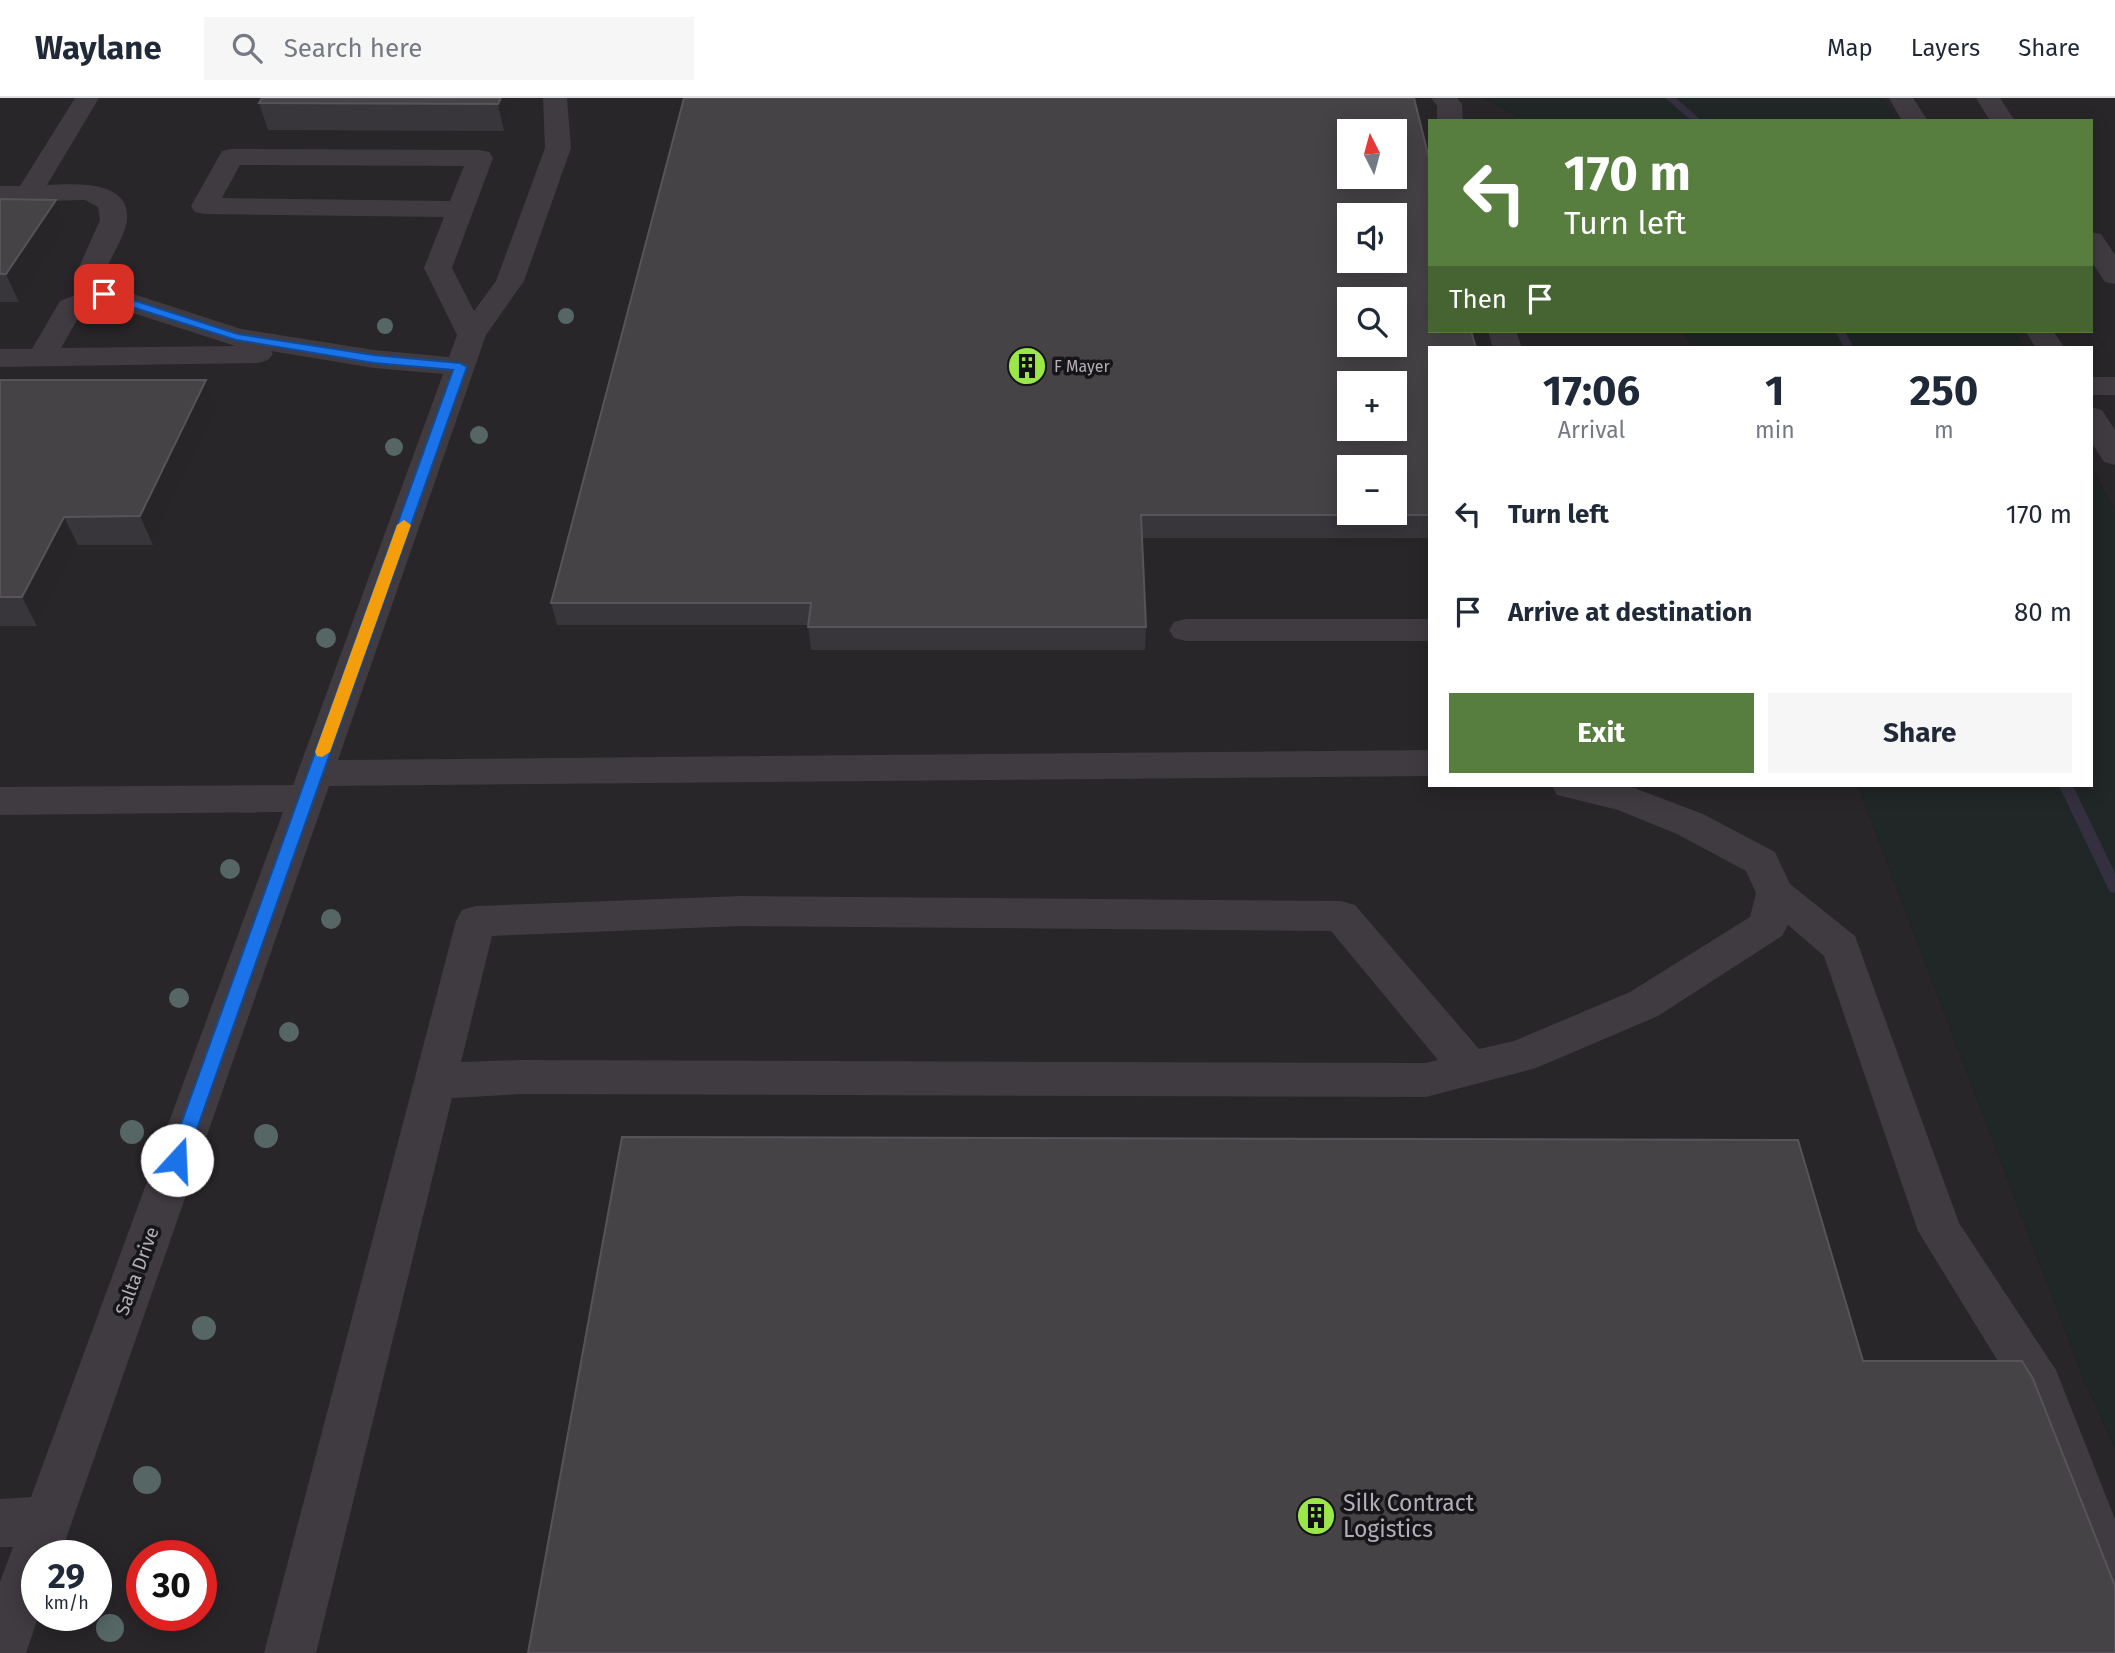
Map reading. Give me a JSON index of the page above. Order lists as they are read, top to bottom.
{
  "streets": {
    "street": ["Salta Drive"]
  },
  "places": {
    "building": ["F Mayer", "Silk Contract Logistics"]
  },
  "north": "top",
  "page": {
    "header": "Waylane",
    "search": "Search here",
    "nav": ["Map", "Layers", "Share"],
    "map_buttons": ["+", "−"],
    "turn": ["170 m", "Turn left"],
    "then": "Then",
    "eta": [
      "17:06",
      "Arrival",
      "1",
      "min",
      "250",
      "m"
    ],
    "list": [
      {
        "name": "Turn left",
        "value": "170 m"
      },
      {
        "name": "Arrive at destination",
        "value": "80 m"
      }
    ],
    "buttons": ["Exit", "Share"],
    "speed": "29 km/h",
    "limit": "30"
  }
}
